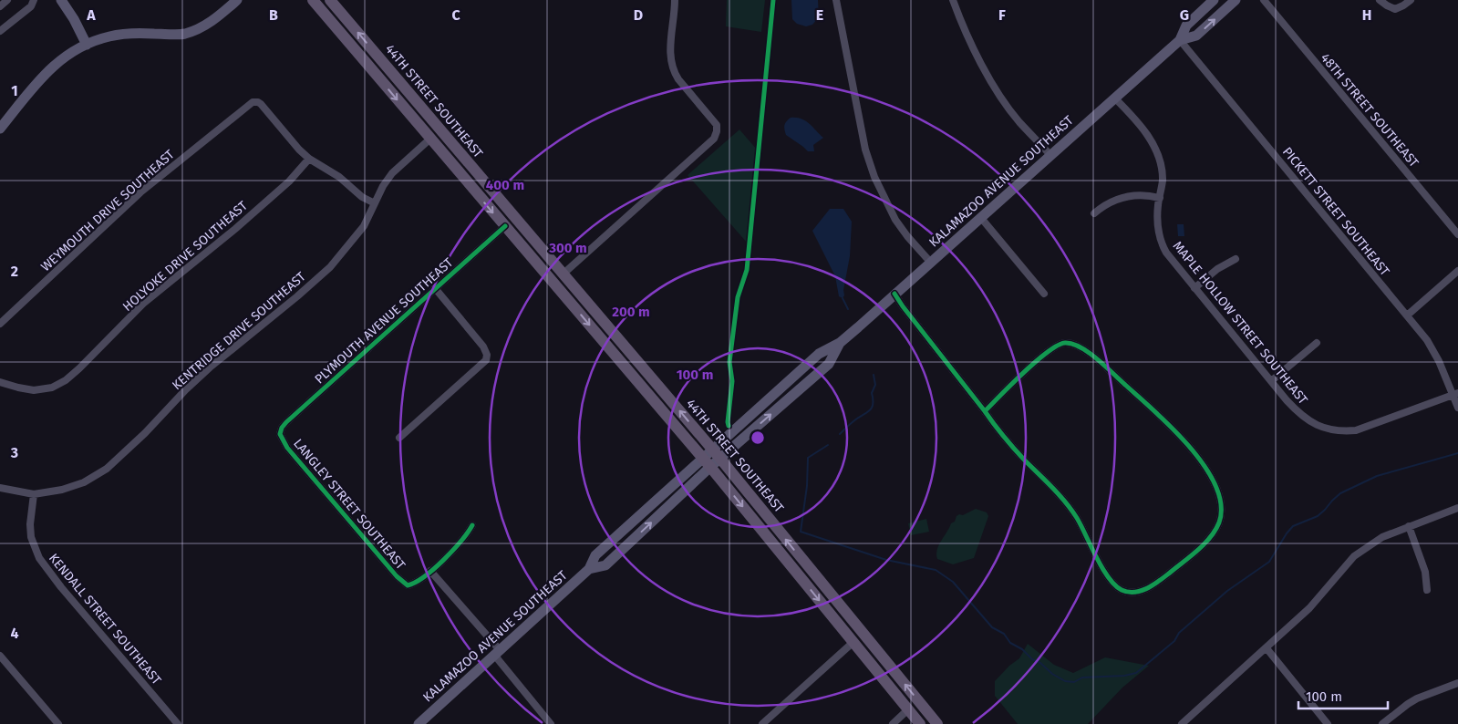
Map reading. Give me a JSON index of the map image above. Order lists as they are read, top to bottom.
{
  "streets": {
    "main road": ["44TH STREET SOUTHEAST", "KALAMAZOO AVENUE SOUTHEAST"],
    "street": [
      "48TH STREET SOUTHEAST",
      "WEYMOUTH DRIVE SOUTHEAST",
      "PICKETT STREET SOUTHEAST",
      "HOLYOKE DRIVE SOUTHEAST",
      "PLYMOUTH AVENUE SOUTHEAST",
      "MAPLE HOLLOW STREET SOUTHEAST",
      "KENTRIDGE DRIVE SOUTHEAST",
      "LANGLEY STREET SOUTHEAST",
      "KENDALL STREET SOUTHEAST"
    ]
  },
  "crossings": [
    ["44TH STREET SOUTHEAST", "KALAMAZOO AVENUE SOUTHEAST"],
    ["44TH STREET SOUTHEAST", "PLYMOUTH AVENUE SOUTHEAST"],
    ["44TH STREET SOUTHEAST", "KENTRIDGE DRIVE SOUTHEAST"],
    ["KALAMAZOO AVENUE SOUTHEAST", "PICKETT STREET SOUTHEAST"],
    ["KALAMAZOO AVENUE SOUTHEAST", "MAPLE HOLLOW STREET SOUTHEAST"],
    ["WEYMOUTH DRIVE SOUTHEAST", "HOLYOKE DRIVE SOUTHEAST"],
    ["PICKETT STREET SOUTHEAST", "MAPLE HOLLOW STREET SOUTHEAST"],
    ["PLYMOUTH AVENUE SOUTHEAST", "LANGLEY STREET SOUTHEAST"],
    ["KENTRIDGE DRIVE SOUTHEAST", "KENDALL STREET SOUTHEAST"]
  ],
  "scale_bar": "100 m",
  "grid": {
    "columns": [
      "A",
      "B",
      "C",
      "D",
      "E",
      "F",
      "G",
      "H"
    ],
    "rows": [
      "1",
      "2",
      "3",
      "4"
    ]
  },
  "rings": [
    "400 m",
    "300 m",
    "200 m",
    "100 m"
  ]
}
